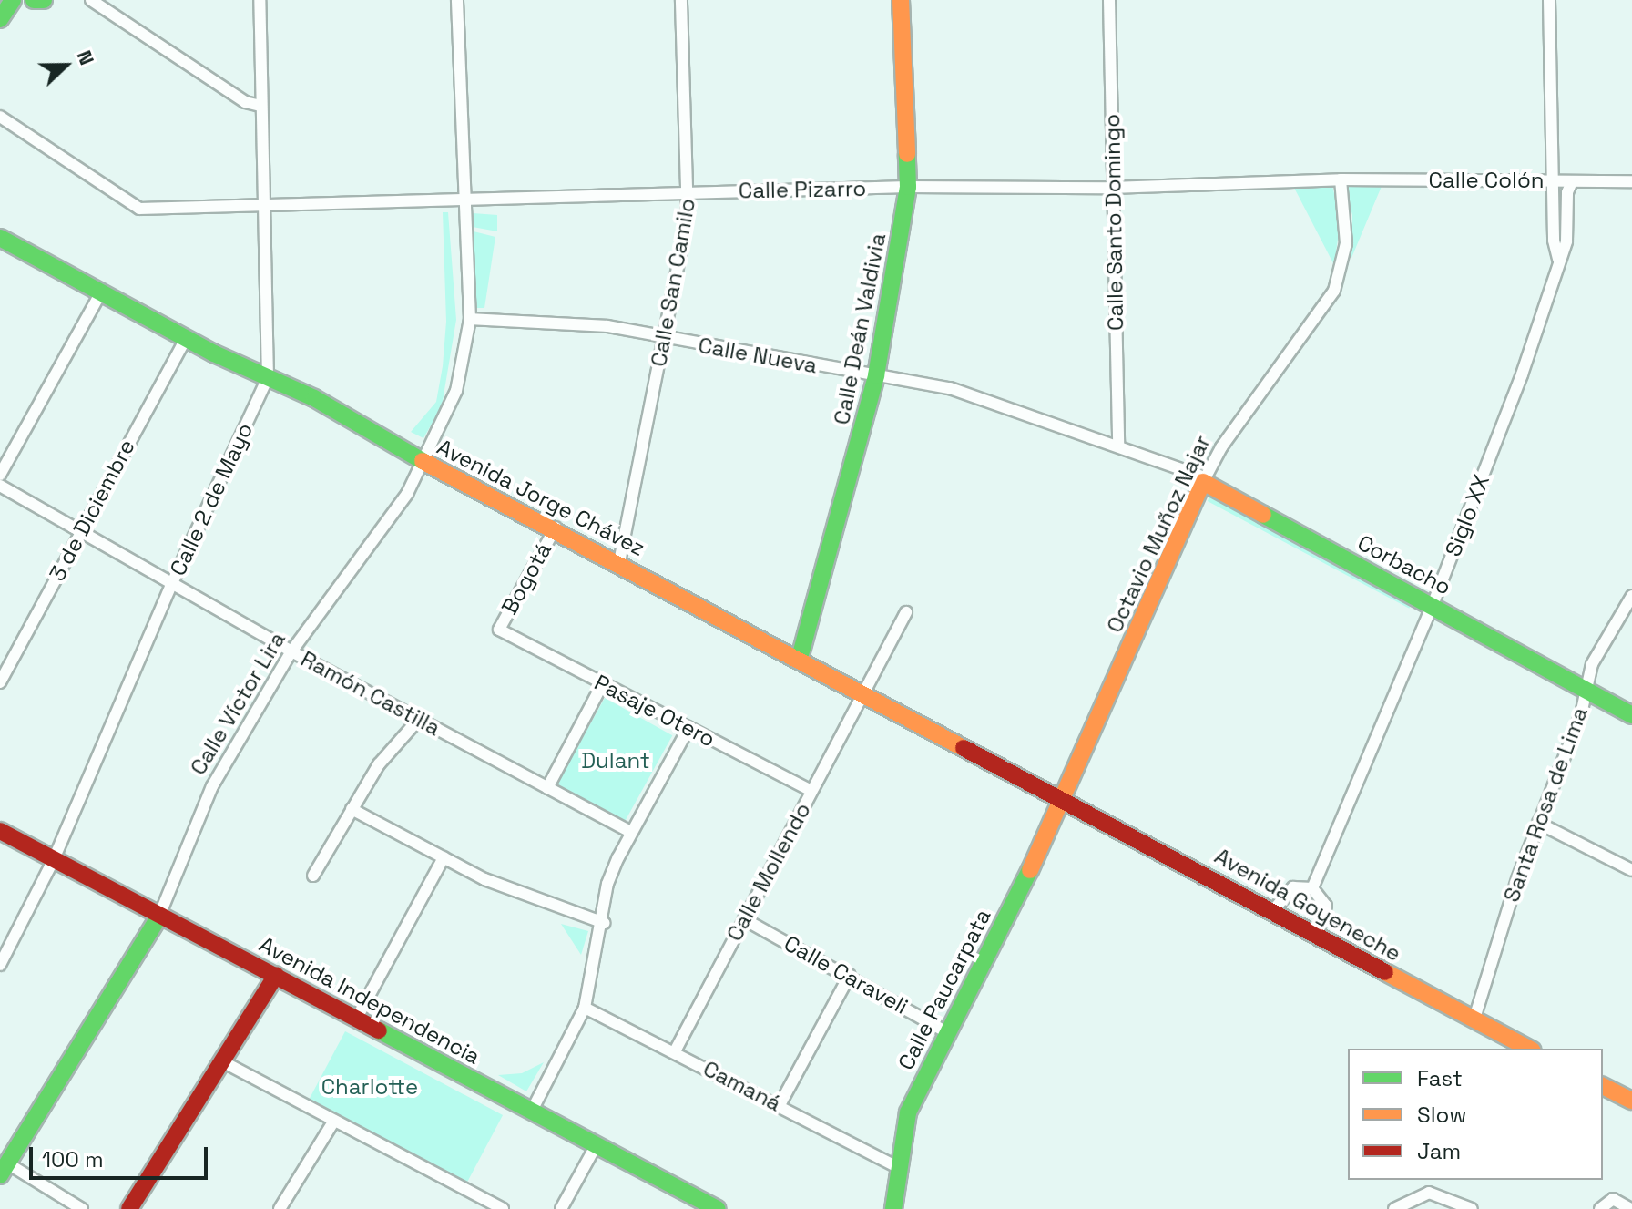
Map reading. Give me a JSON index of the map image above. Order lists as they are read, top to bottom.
{
  "streets": {
    "main road": [
      "Calle Deán Valdivia",
      "Avenida Jorge Chávez",
      "Octavio Muñoz Najar",
      "Corbacho",
      "Calle Víctor Lira",
      "Avenida Goyeneche",
      "Calle Paucarpata",
      "Avenida Independencia"
    ],
    "street": [
      "Calle Colón",
      "Calle Pizarro",
      "Calle Santo Domingo",
      "Calle San Camilo",
      "Calle Nueva",
      "Calle 2 de Mayo",
      "3 de Diciembre",
      "Siglo XX",
      "Bogotá",
      "Ramón Castilla",
      "Pasaje Otero",
      "Santa Rosa de Lima",
      "Calle Mollendo",
      "Calle Caraveli",
      "Camaná"
    ]
  },
  "crossings": [
    ["Calle Colón", "Calle Pizarro"],
    ["Calle Colón", "Siglo XX"],
    ["Calle Colón", "Octavio Muñoz Najar"],
    ["Calle Pizarro", "Calle Santo Domingo"],
    ["Calle Pizarro", "Calle San Camilo"],
    ["Calle Pizarro", "Calle Deán Valdivia"],
    ["Calle Pizarro", "Calle 2 de Mayo"],
    ["Calle Pizarro", "Octavio Muñoz Najar"],
    ["Calle Pizarro", "Calle Víctor Lira"],
    ["Calle Santo Domingo", "Calle Nueva"],
    ["Calle San Camilo", "Calle Nueva"],
    ["Calle San Camilo", "Avenida Jorge Chávez"],
    ["Calle Deán Valdivia", "Calle Nueva"],
    ["Calle Deán Valdivia", "Avenida Jorge Chávez"],
    ["Calle Nueva", "Octavio Muñoz Najar"],
    ["Calle Nueva", "Corbacho"],
    ["Calle Nueva", "Calle Víctor Lira"],
    ["Avenida Jorge Chávez", "Calle 2 de Mayo"],
    ["Avenida Jorge Chávez", "3 de Diciembre"],
    ["Avenida Jorge Chávez", "Octavio Muñoz Najar"],
    ["Avenida Jorge Chávez", "Bogotá"],
    ["Avenida Jorge Chávez", "Calle Víctor Lira"],
    ["Avenida Jorge Chávez", "Calle Mollendo"],
    ["Avenida Jorge Chávez", "Avenida Goyeneche"],
    ["Avenida Jorge Chávez", "Calle Paucarpata"],
    ["Calle 2 de Mayo", "Ramón Castilla"],
    ["Calle 2 de Mayo", "Avenida Independencia"],
    ["3 de Diciembre", "Ramón Castilla"],
    ["Siglo XX", "Corbacho"],
    ["Octavio Muñoz Najar", "Corbacho"],
    ["Octavio Muñoz Najar", "Avenida Goyeneche"],
    ["Octavio Muñoz Najar", "Calle Paucarpata"],
    ["Corbacho", "Santa Rosa de Lima"],
    ["Bogotá", "Pasaje Otero"],
    ["Ramón Castilla", "Calle Víctor Lira"],
    ["Calle Víctor Lira", "Avenida Independencia"],
    ["Pasaje Otero", "Calle Mollendo"],
    ["Santa Rosa de Lima", "Avenida Goyeneche"],
    ["Calle Mollendo", "Calle Caraveli"],
    ["Calle Mollendo", "Camaná"],
    ["Avenida Goyeneche", "Calle Paucarpata"],
    ["Calle Caraveli", "Calle Paucarpata"],
    ["Calle Paucarpata", "Camaná"]
  ],
  "parks": ["Dulant", "Charlotte"],
  "legend": ["Fast", "Slow", "Jam"],
  "scale_bar": "100 m",
  "north": "right"
}
